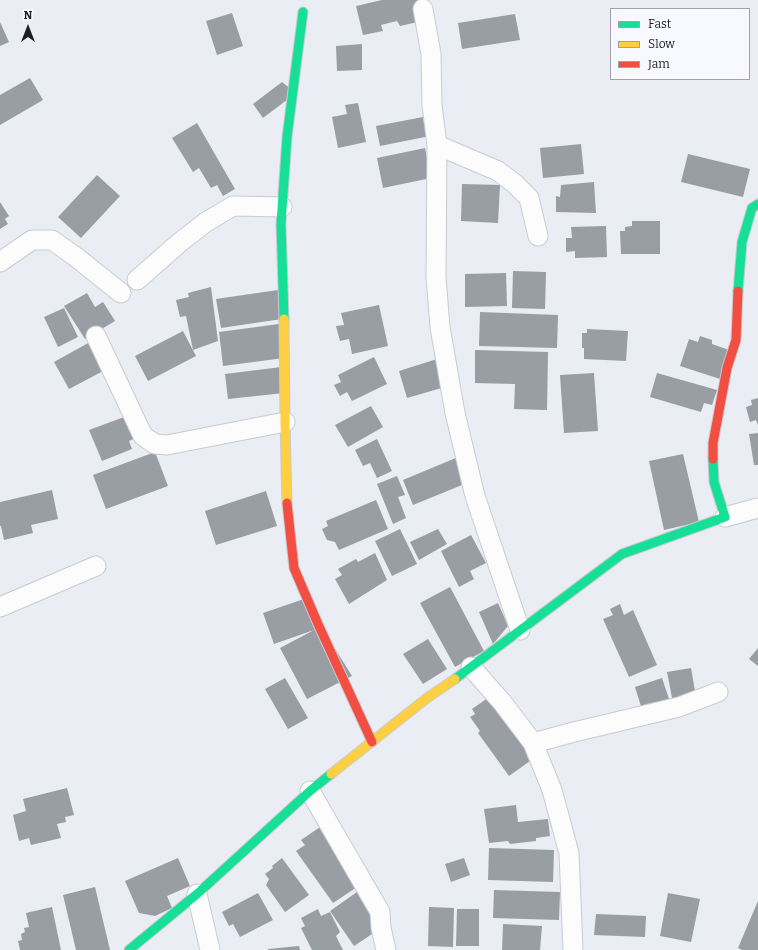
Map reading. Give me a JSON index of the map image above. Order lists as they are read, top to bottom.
{
  "legend": ["Fast", "Slow", "Jam"],
  "north": "top"
}
